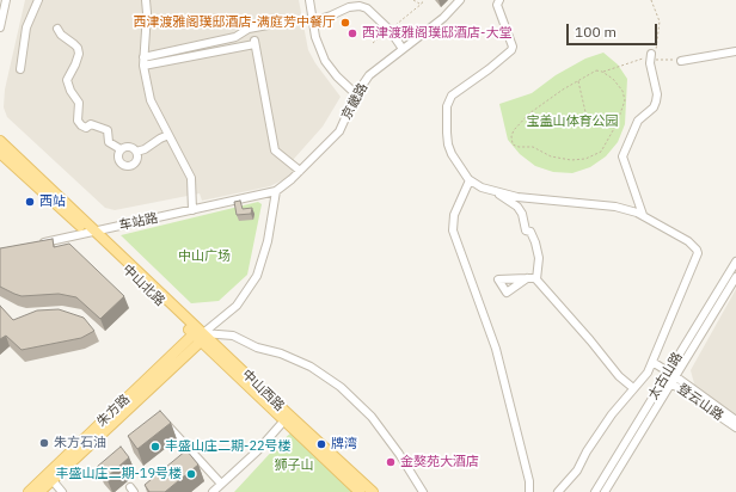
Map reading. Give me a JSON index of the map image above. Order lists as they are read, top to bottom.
{
  "streets": {
    "main road": ["中山北路", "中山西路", "朱方路"],
    "street": [
      "京畿路",
      "车站路",
      "太古山路",
      "登云山路"
    ]
  },
  "crossings": [
    ["京畿路", "车站路"],
    ["京畿路", "朱方路"],
    ["车站路", "中山北路"],
    ["车站路", "朱方路"],
    ["中山北路", "中山西路"],
    ["中山北路", "朱方路"],
    ["太古山路", "登云山路"],
    ["中山西路", "朱方路"]
  ],
  "parks": ["宝盖山体育公园", "中山广场", "狮子山"],
  "places": [
    "西津渡雅阁璞邸酒店-满庭芳中餐厅",
    "西津渡雅阁璞邸酒店-大堂",
    "西站",
    "朱方石油",
    "牌湾",
    "丰盛山庄二期-22号楼",
    "金獒苑大酒店",
    "丰盛山庄二期-19号楼"
  ],
  "scale_bar": "100 m"
}
